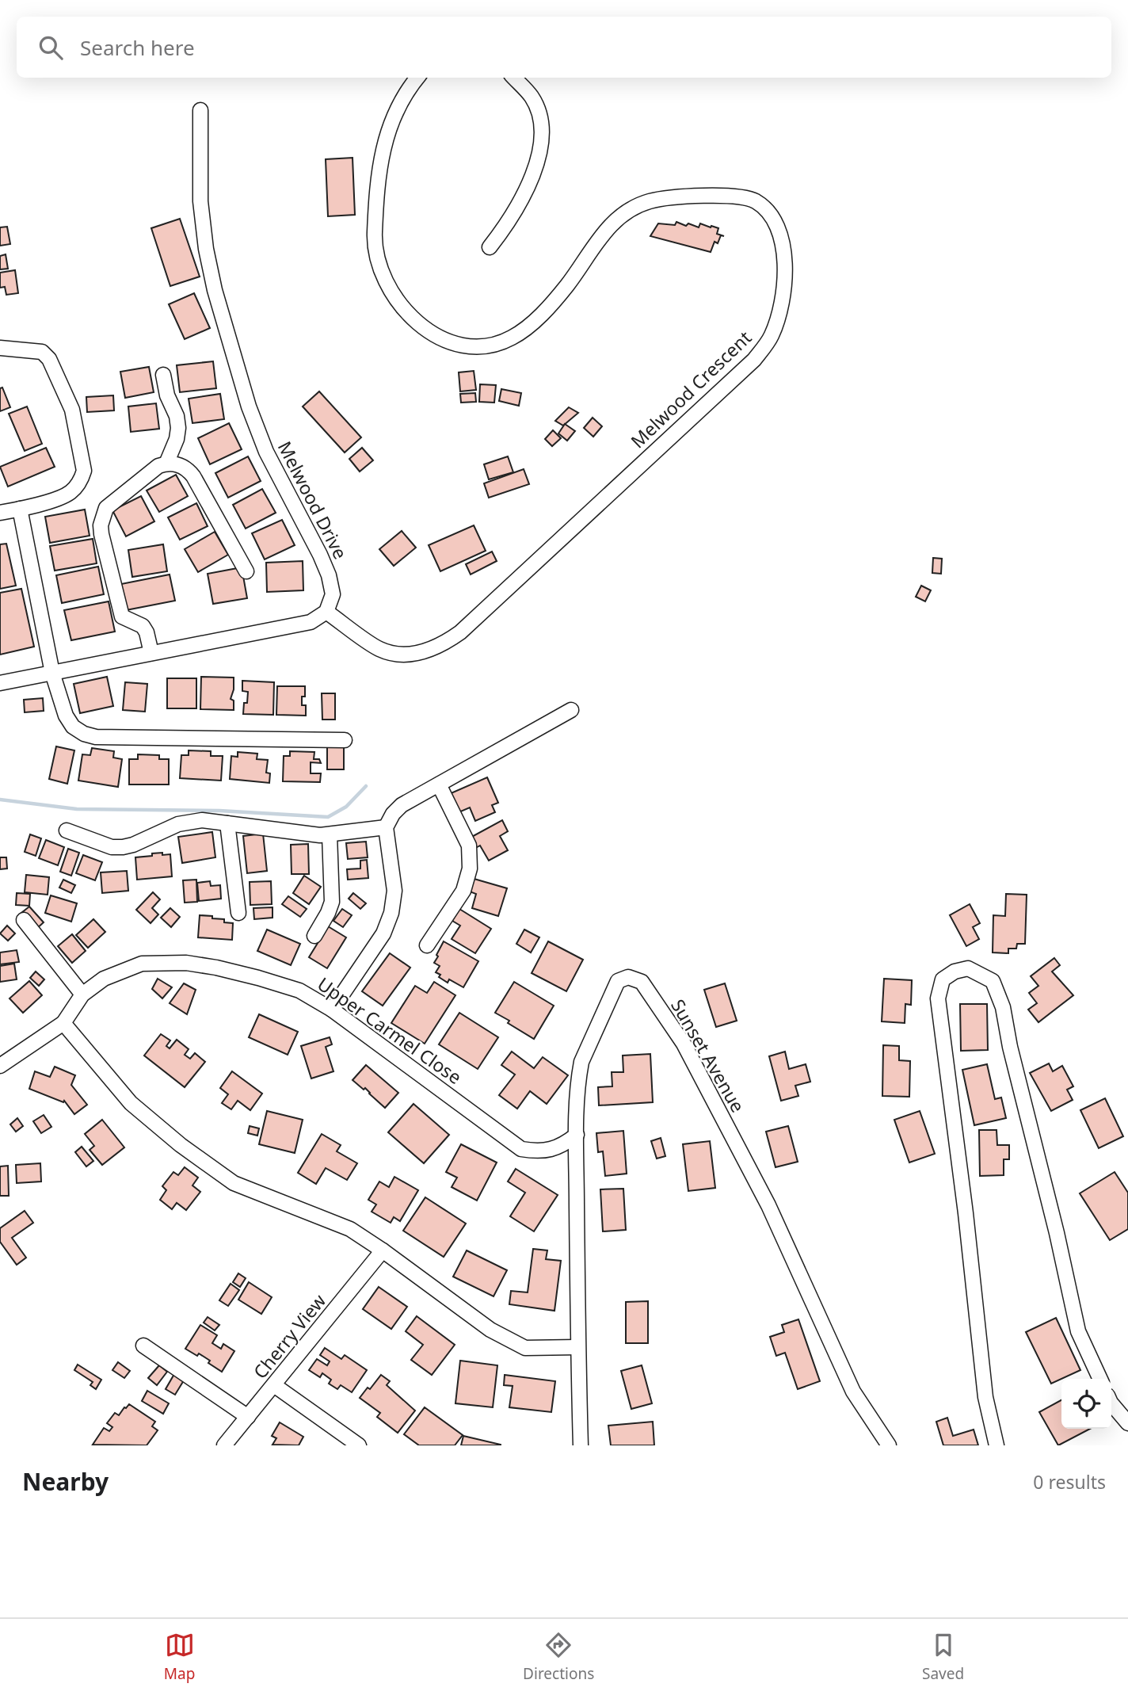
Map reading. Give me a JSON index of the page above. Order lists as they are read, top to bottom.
{
  "streets": {
    "street": [
      "Melwood Crescent",
      "Melwood Drive",
      "Upper Carmel Close",
      "Sunset Avenue",
      "Cherry View"
    ]
  },
  "crossings": [
    ["Melwood Crescent", "Melwood Drive"],
    ["Upper Carmel Close", "Sunset Avenue"]
  ],
  "page": {
    "search": "Search here",
    "heading": ["Nearby", "0 results"],
    "nav": ["Map", "Directions", "Saved"]
  }
}
